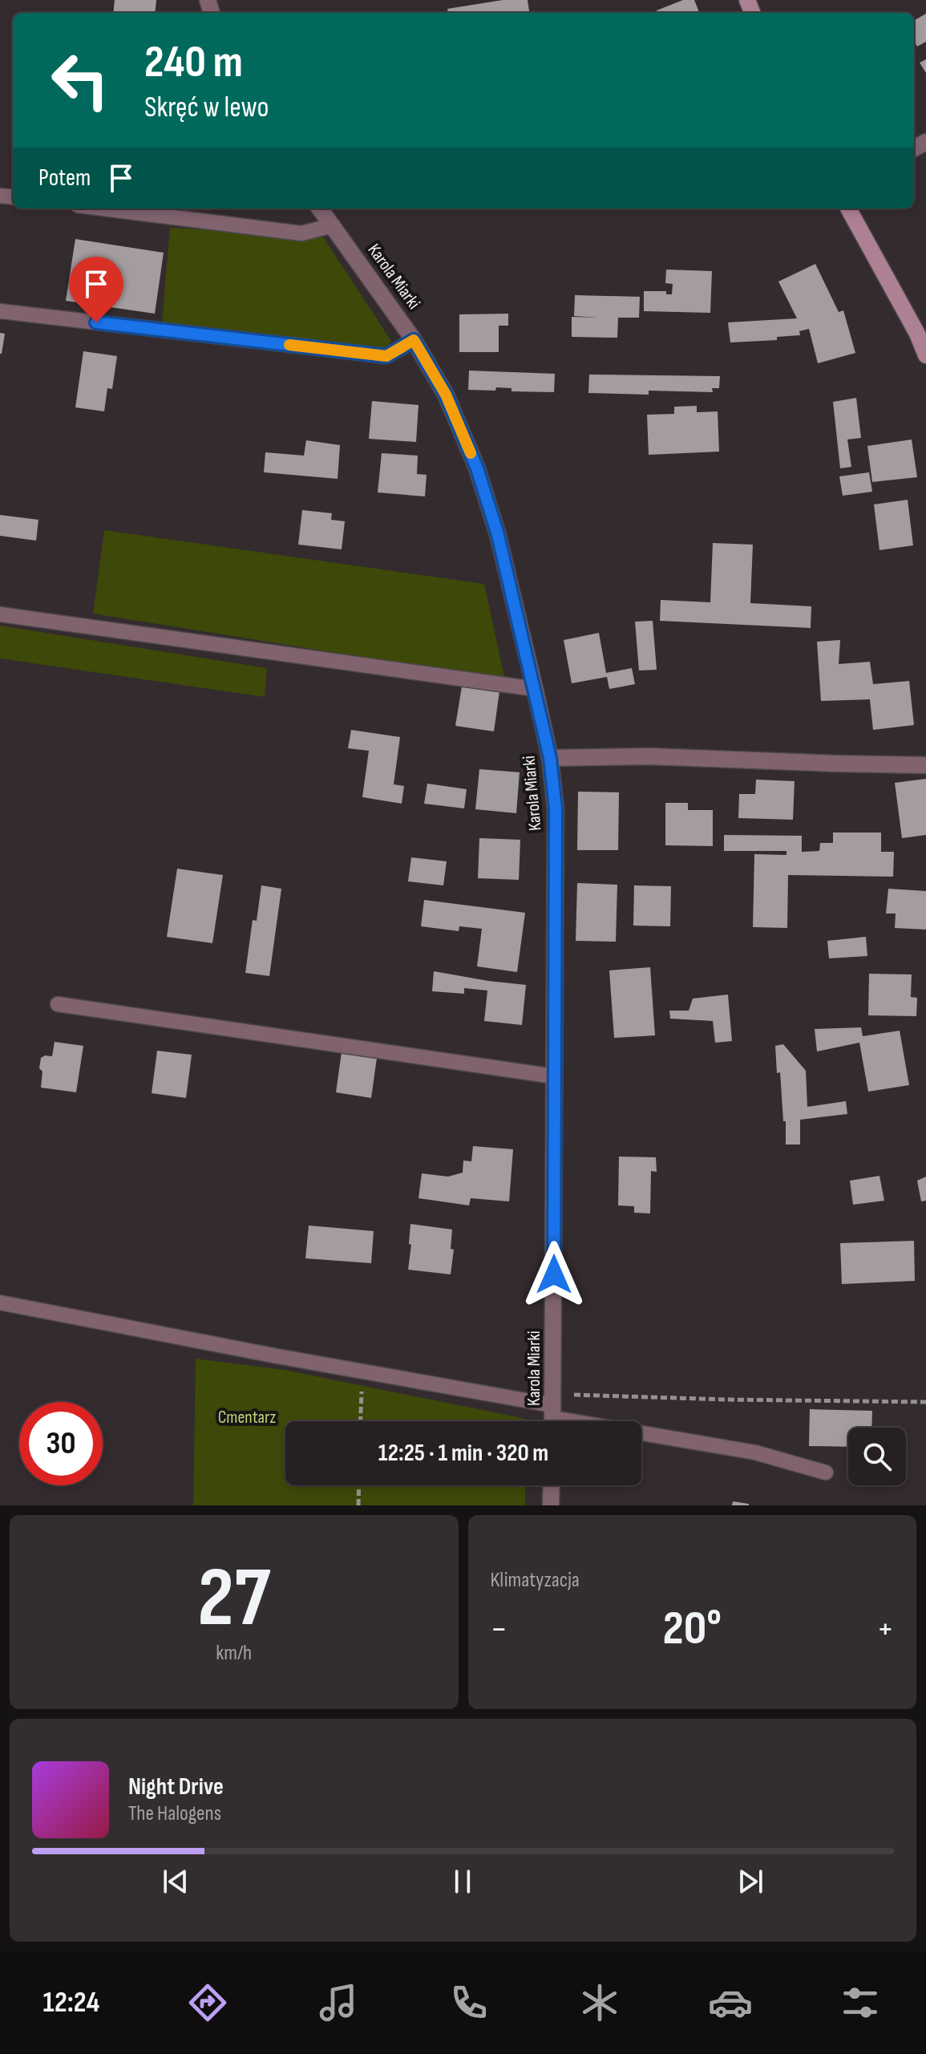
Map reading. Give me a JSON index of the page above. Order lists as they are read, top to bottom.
{
  "streets": {
    "street": ["Karola Miarki"]
  },
  "parks": ["Cmentarz"],
  "page": {
    "turn": ["240 m", "Skręć w lewo"],
    "then": "Potem",
    "limit": "30",
    "trip": "12:25 · 1 min · 320 m",
    "tile": [
      ["27", "km/h"],
      "Klimatyzacja"
    ],
    "heat": ["−", "20°", "+"],
    "song": ["Night Drive", "The Halogens"],
    "tabs": "12:24"
  }
}
